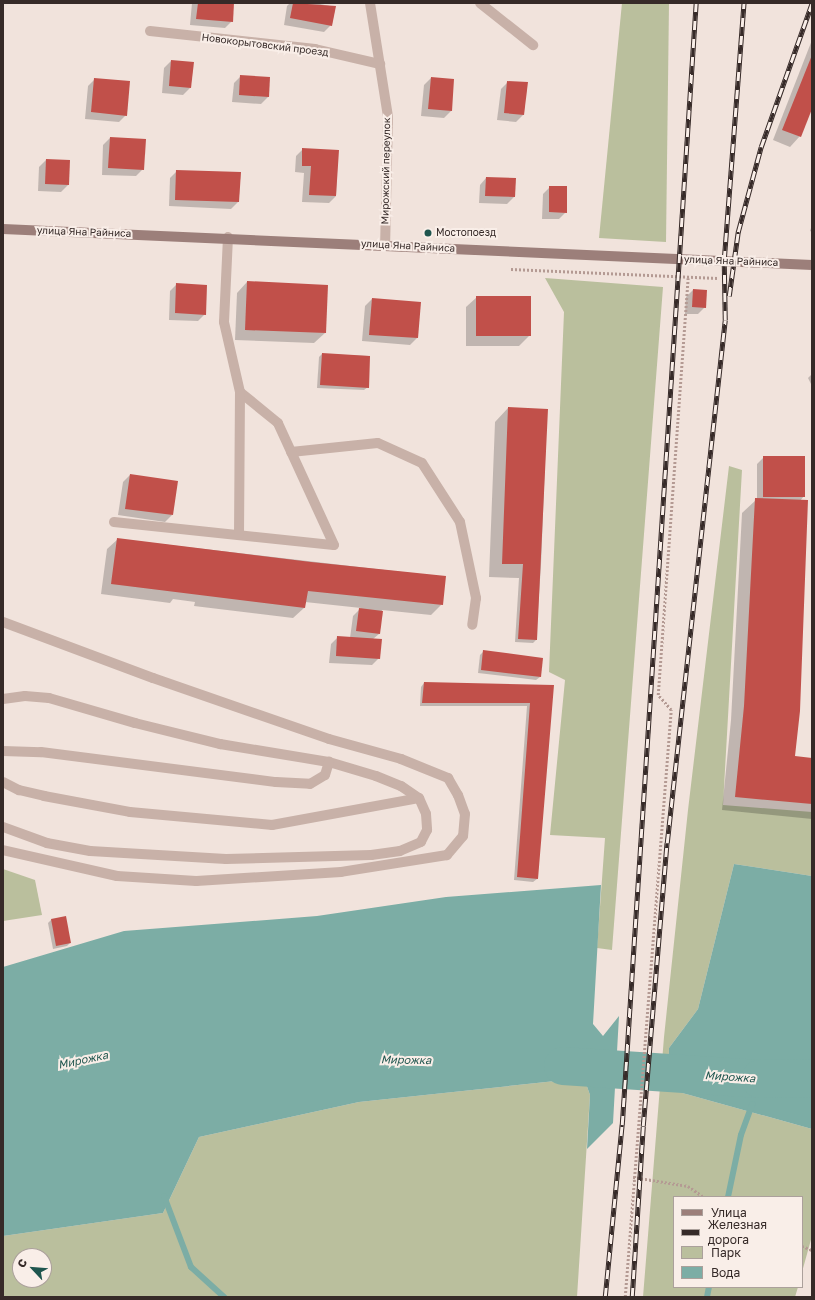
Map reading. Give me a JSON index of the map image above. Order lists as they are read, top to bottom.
{
  "streets": {
    "street": ["Новокорытовский проезд", "Мирожский переулок", "улица Яна Райниса"]
  },
  "crossings": [
    ["Новокорытовский проезд", "Мирожский переулок"],
    ["Мирожский переулок", "улица Яна Райниса"]
  ],
  "water": ["Мирожка"],
  "places": ["Мостопоезд"],
  "legend": [
    "Улица",
    "Железная дорога",
    "Парк",
    "Вода"
  ],
  "north": "top left"
}
